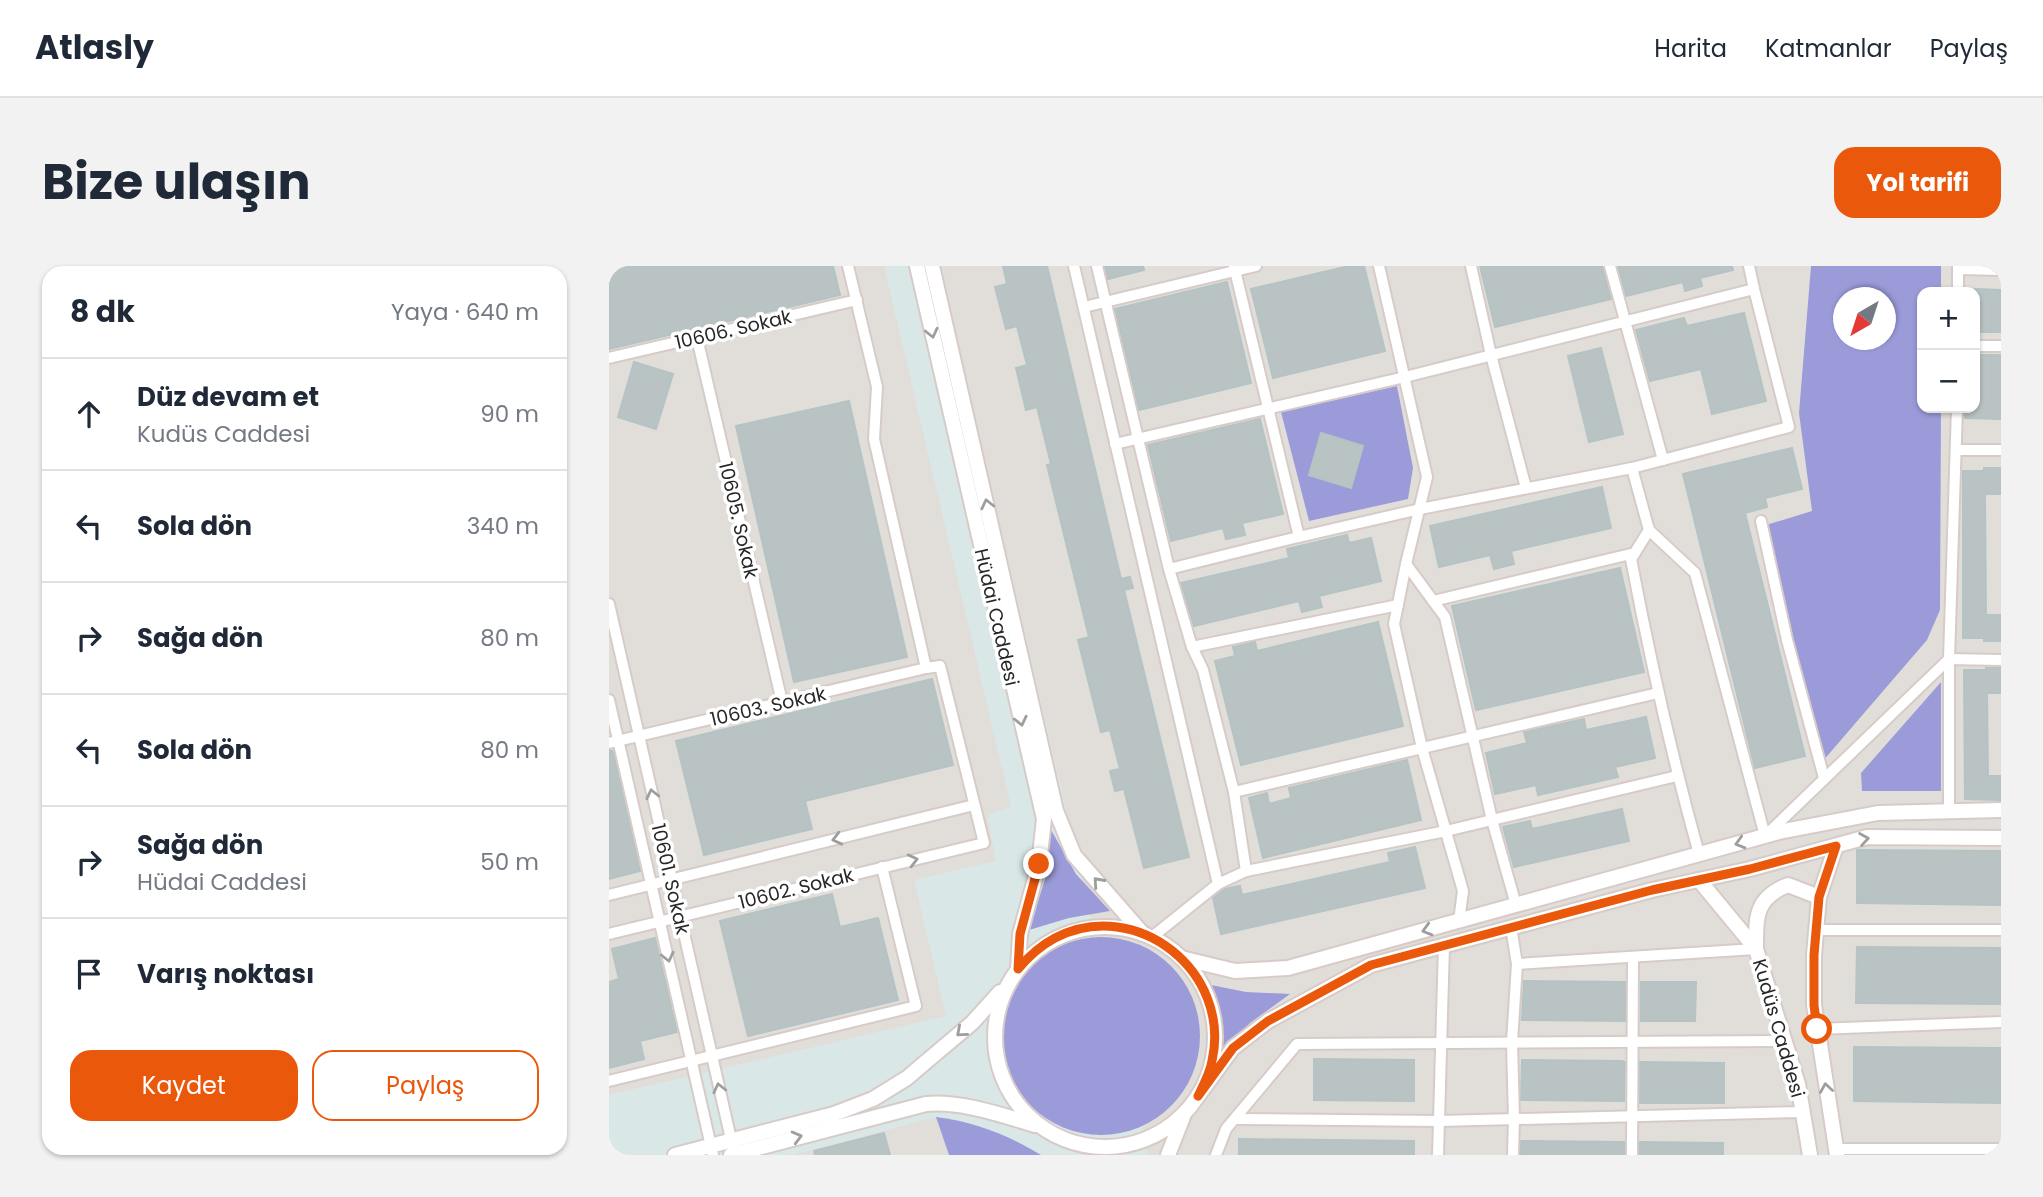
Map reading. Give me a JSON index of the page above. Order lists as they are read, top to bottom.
{
  "streets": {
    "street": [
      "10606. Sokak",
      "10605. Sokak",
      "Hüdai Caddesi",
      "10603. Sokak",
      "10601. Sokak",
      "10602. Sokak",
      "Kudüs Caddesi"
    ]
  },
  "crossings": [
    ["10606. Sokak", "10605. Sokak"],
    ["10605. Sokak", "10603. Sokak"],
    ["10603. Sokak", "10601. Sokak"],
    ["10601. Sokak", "10602. Sokak"]
  ],
  "north": "bottom left",
  "page": {
    "header": "Atlasly",
    "nav": ["Harita", "Katmanlar", "Paylaş"],
    "title": "Bize ulaşın",
    "buttons": [
      "Yol tarifi",
      ["Kaydet", "Paylaş"]
    ],
    "heading": ["8 dk", "Yaya · 640 m"],
    "map_buttons": ["+", "−"],
    "list": [
      ["Düz devam et", "Kudüs Caddesi", "90 m"],
      ["Sola dön", "340 m"],
      ["Sağa dön", "80 m"],
      ["Sola dön", "80 m"],
      ["Sağa dön", "Hüdai Caddesi", "50 m"],
      "Varış noktası"
    ]
  }
}
